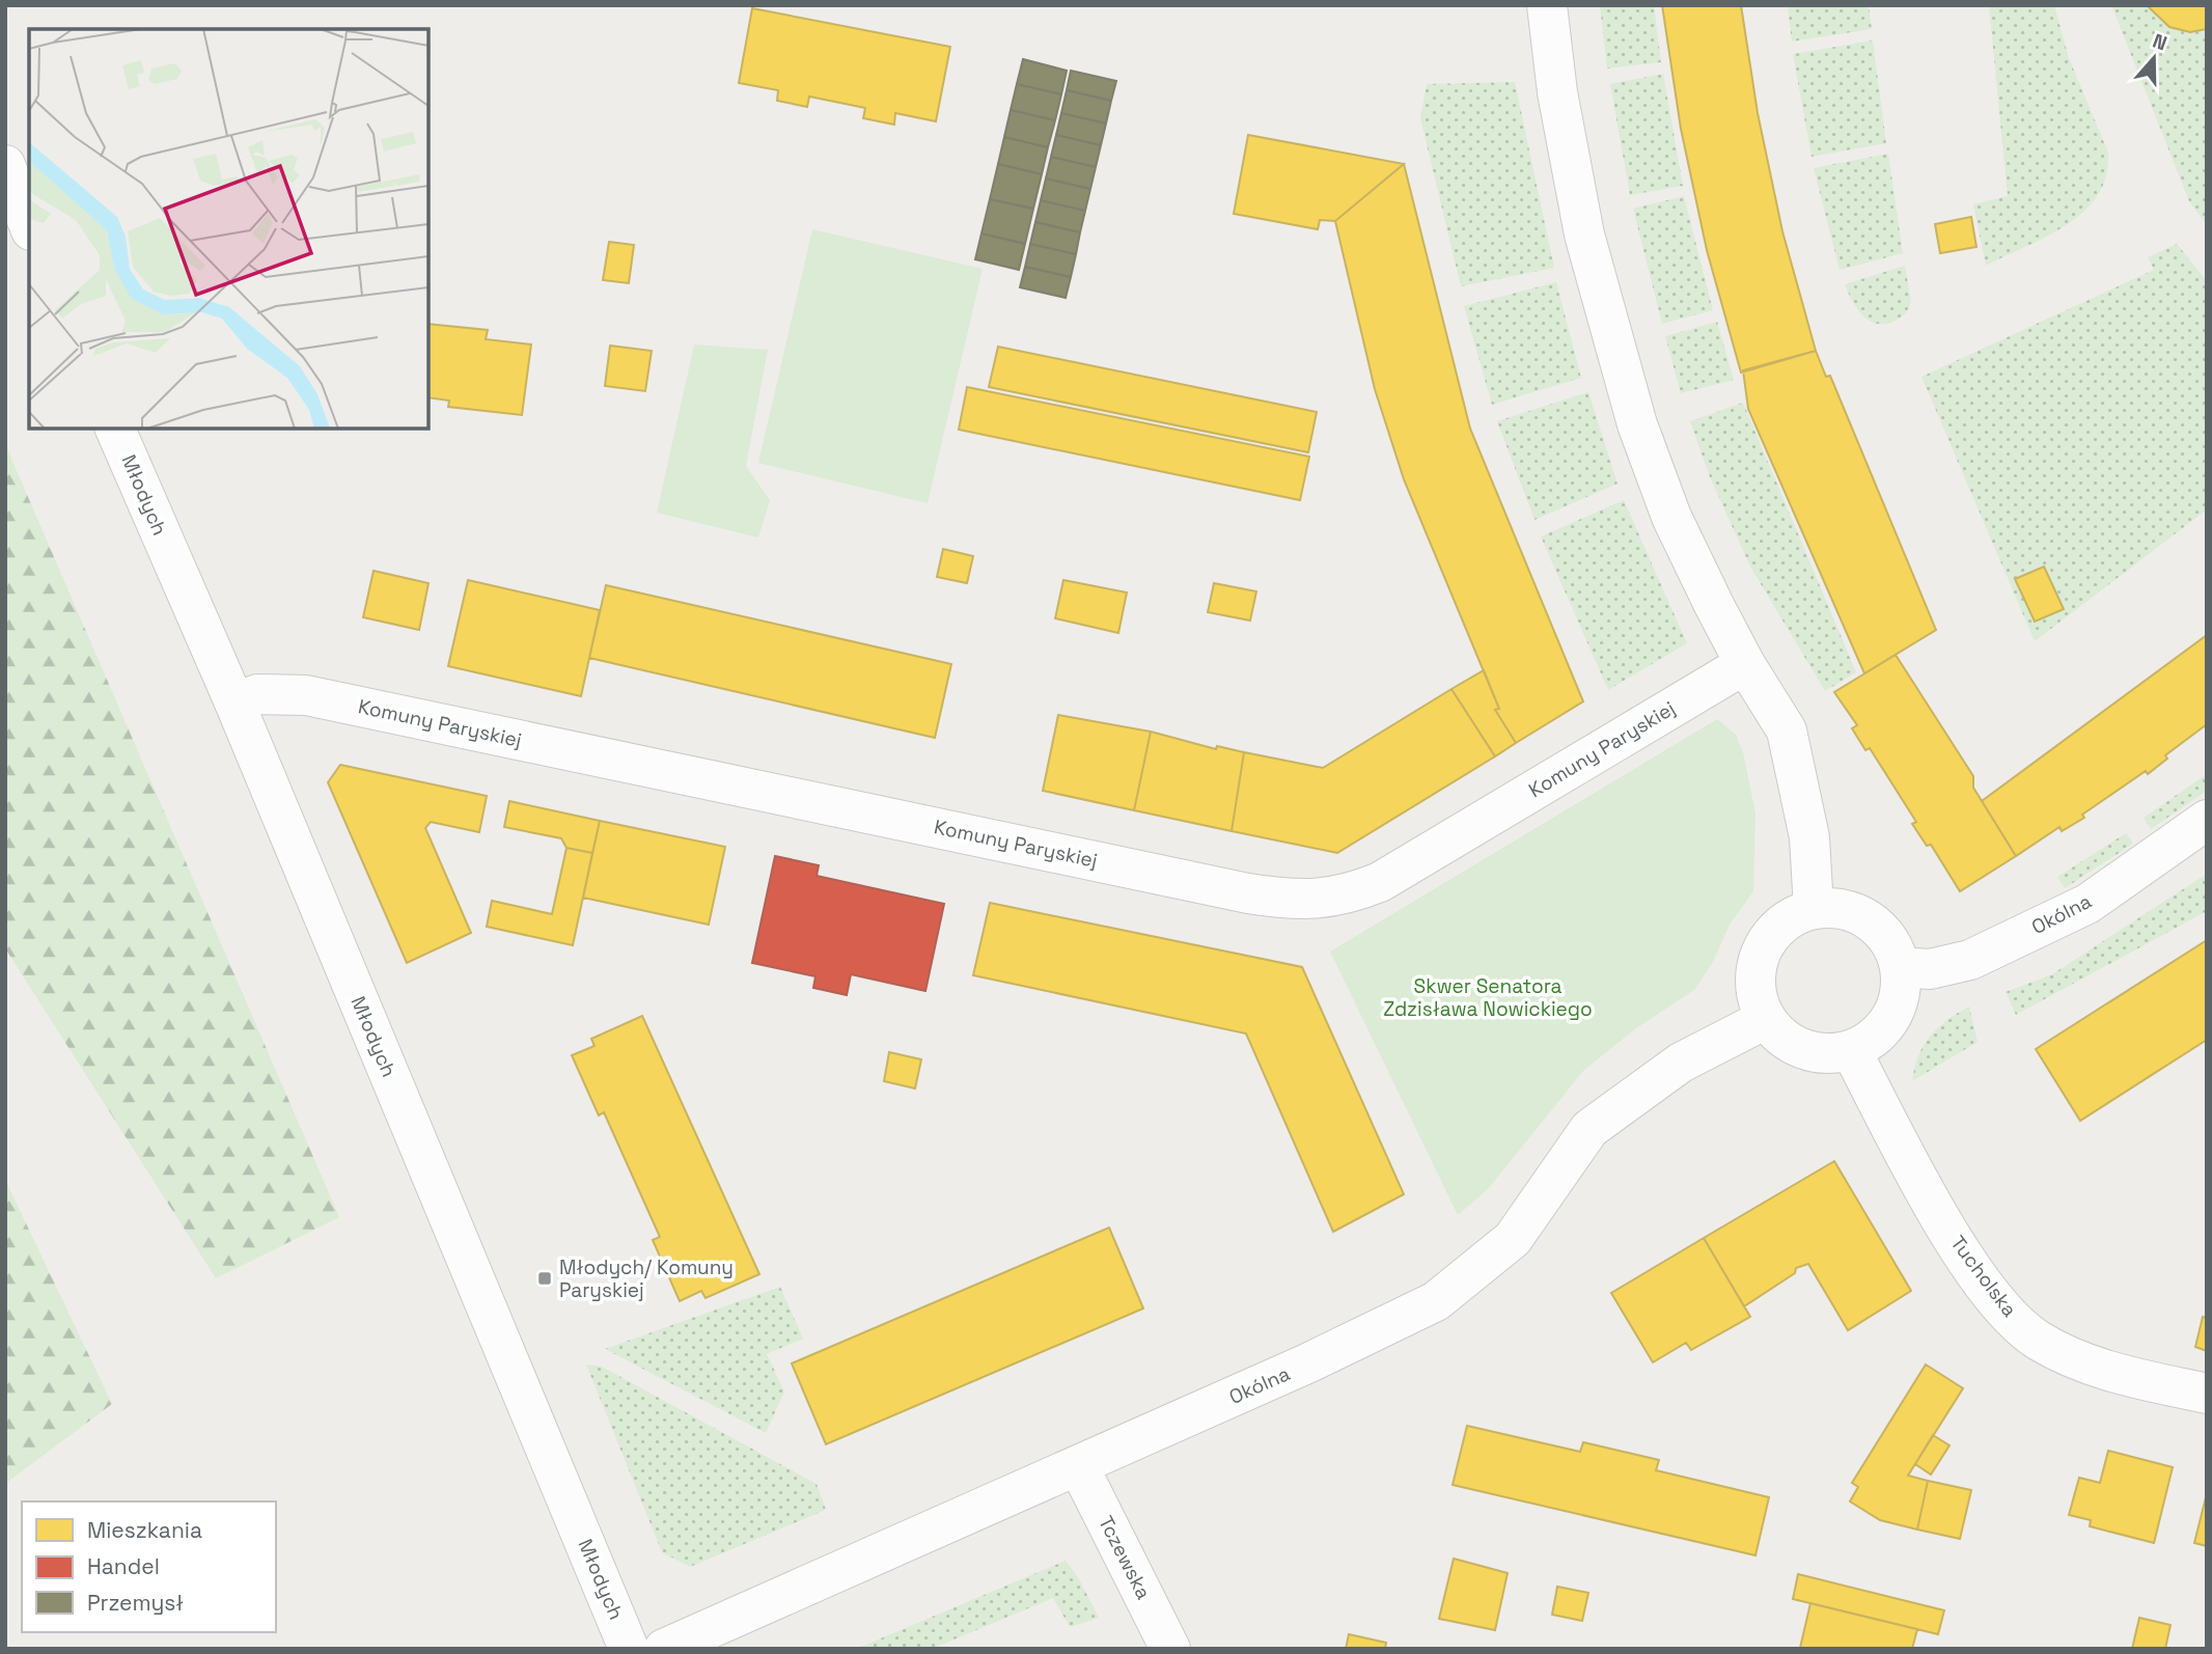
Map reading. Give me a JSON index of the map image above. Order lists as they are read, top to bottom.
{
  "streets": {
    "street": [
      "Młodych",
      "Komuny Paryskiej",
      "Okólna",
      "Tucholska",
      "Tczewska"
    ]
  },
  "crossings": [
    ["Młodych", "Komuny Paryskiej"],
    ["Okólna", "Tucholska"],
    ["Okólna", "Tczewska"]
  ],
  "parks": ["Skwer Senatora Zdzisława Nowickiego"],
  "places": {
    "transit": ["Młodych/ Komuny Paryskiej"]
  },
  "legend": ["Mieszkania", "Handel", "Przemysł"],
  "north": "top"
}
